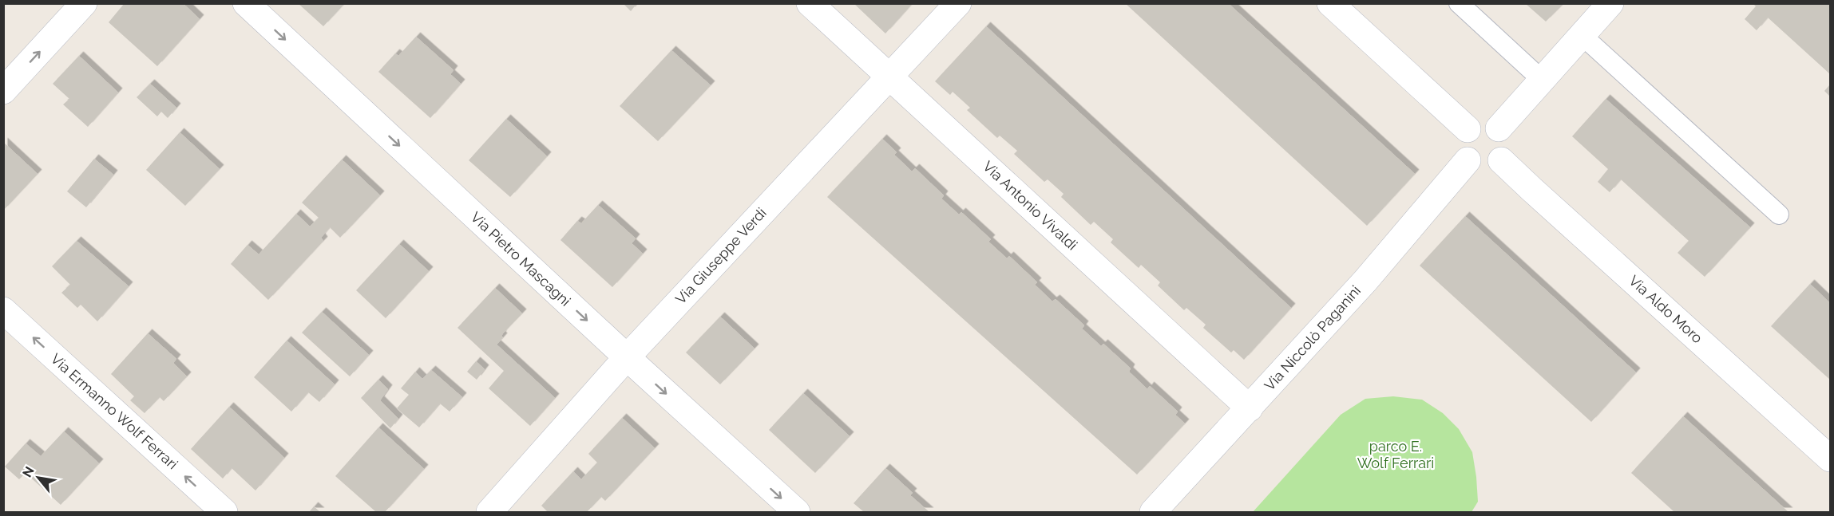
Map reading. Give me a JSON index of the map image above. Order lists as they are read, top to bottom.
{
  "streets": {
    "street": [
      "Via Antonio Vivaldi",
      "Via Giuseppe Verdi",
      "Via Pietro Mascagni",
      "Via Aldo Moro",
      "Via Niccolò Paganini",
      "Via Ermanno Wolf Ferrari"
    ]
  },
  "crossings": [
    ["Via Antonio Vivaldi", "Via Giuseppe Verdi"],
    ["Via Antonio Vivaldi", "Via Niccolò Paganini"],
    ["Via Giuseppe Verdi", "Via Pietro Mascagni"],
    ["Via Aldo Moro", "Via Niccolò Paganini"]
  ],
  "one_way": ["Via Pietro Mascagni", "Via Ermanno Wolf Ferrari"],
  "parks": ["parco E. Wolf Ferrari"],
  "north": "top left"
}
